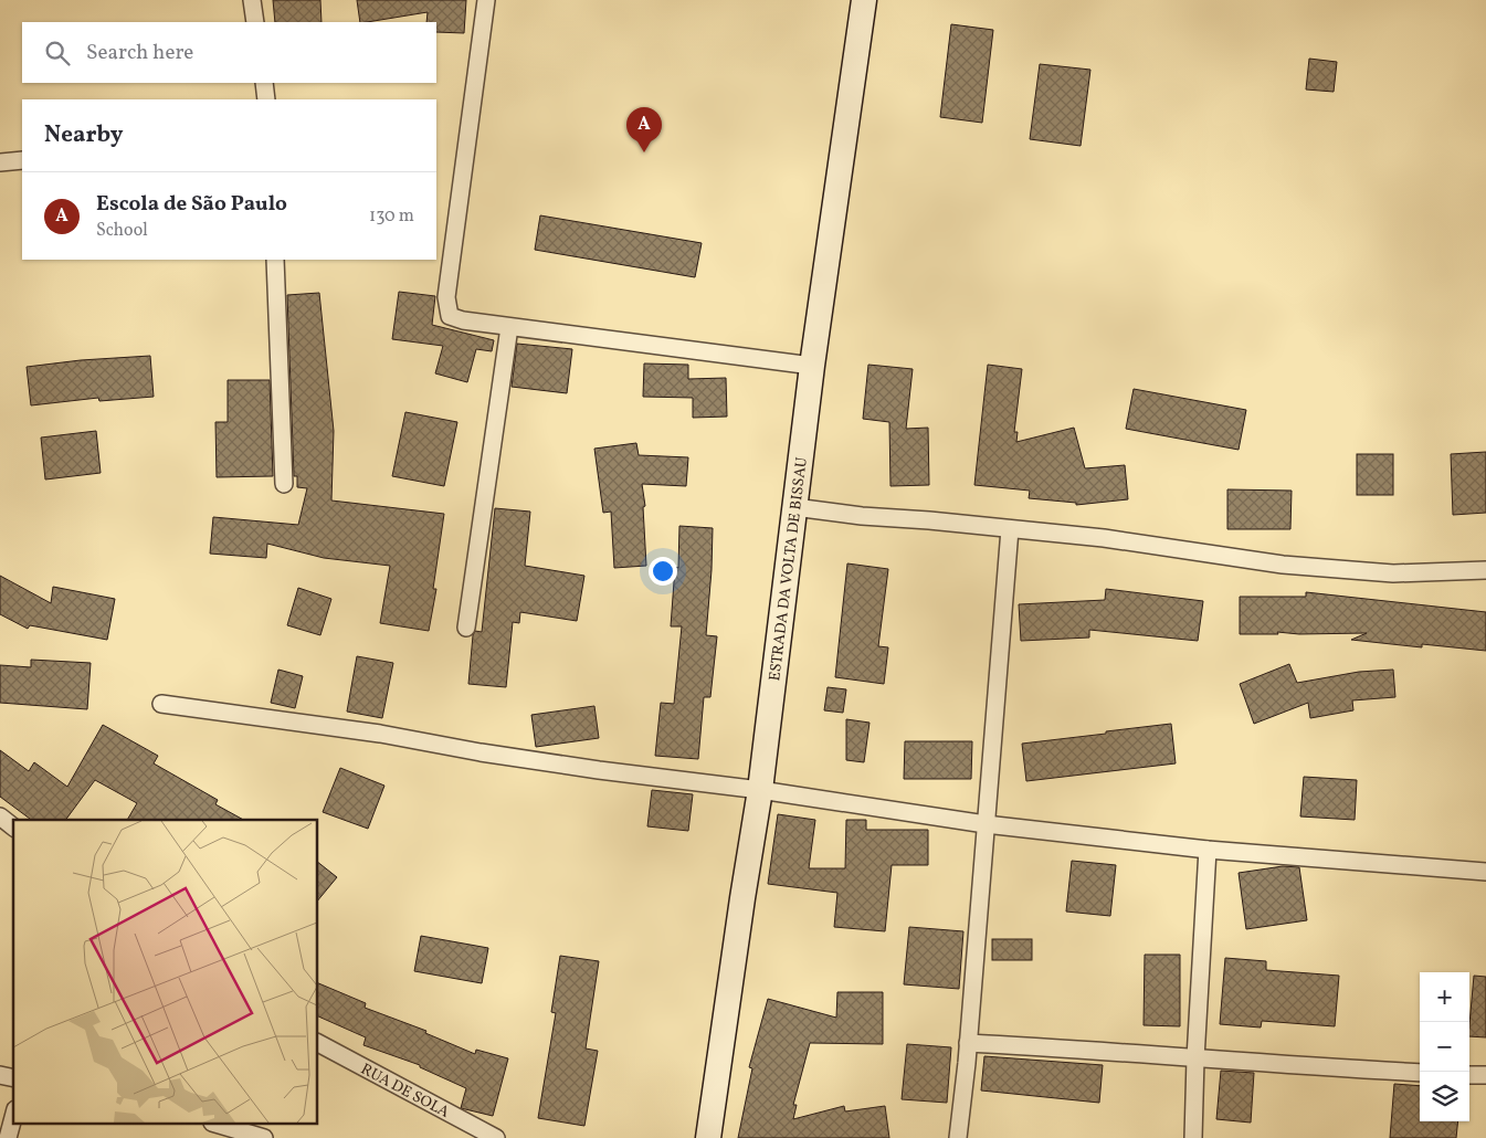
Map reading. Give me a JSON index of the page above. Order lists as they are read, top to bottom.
{
  "streets": {
    "main road": ["ESTRADA DA VOLTA DE BISSAU"],
    "street": ["RUA DE SOLA"]
  },
  "page": {
    "search": "Search here",
    "heading": "Nearby",
    "pins": "A",
    "list": [
      {
        "mark": "A",
        "name": "Escola de São Paulo",
        "note": "School",
        "value": "130 m"
      }
    ],
    "map_buttons": ["+", "−"]
  }
}
